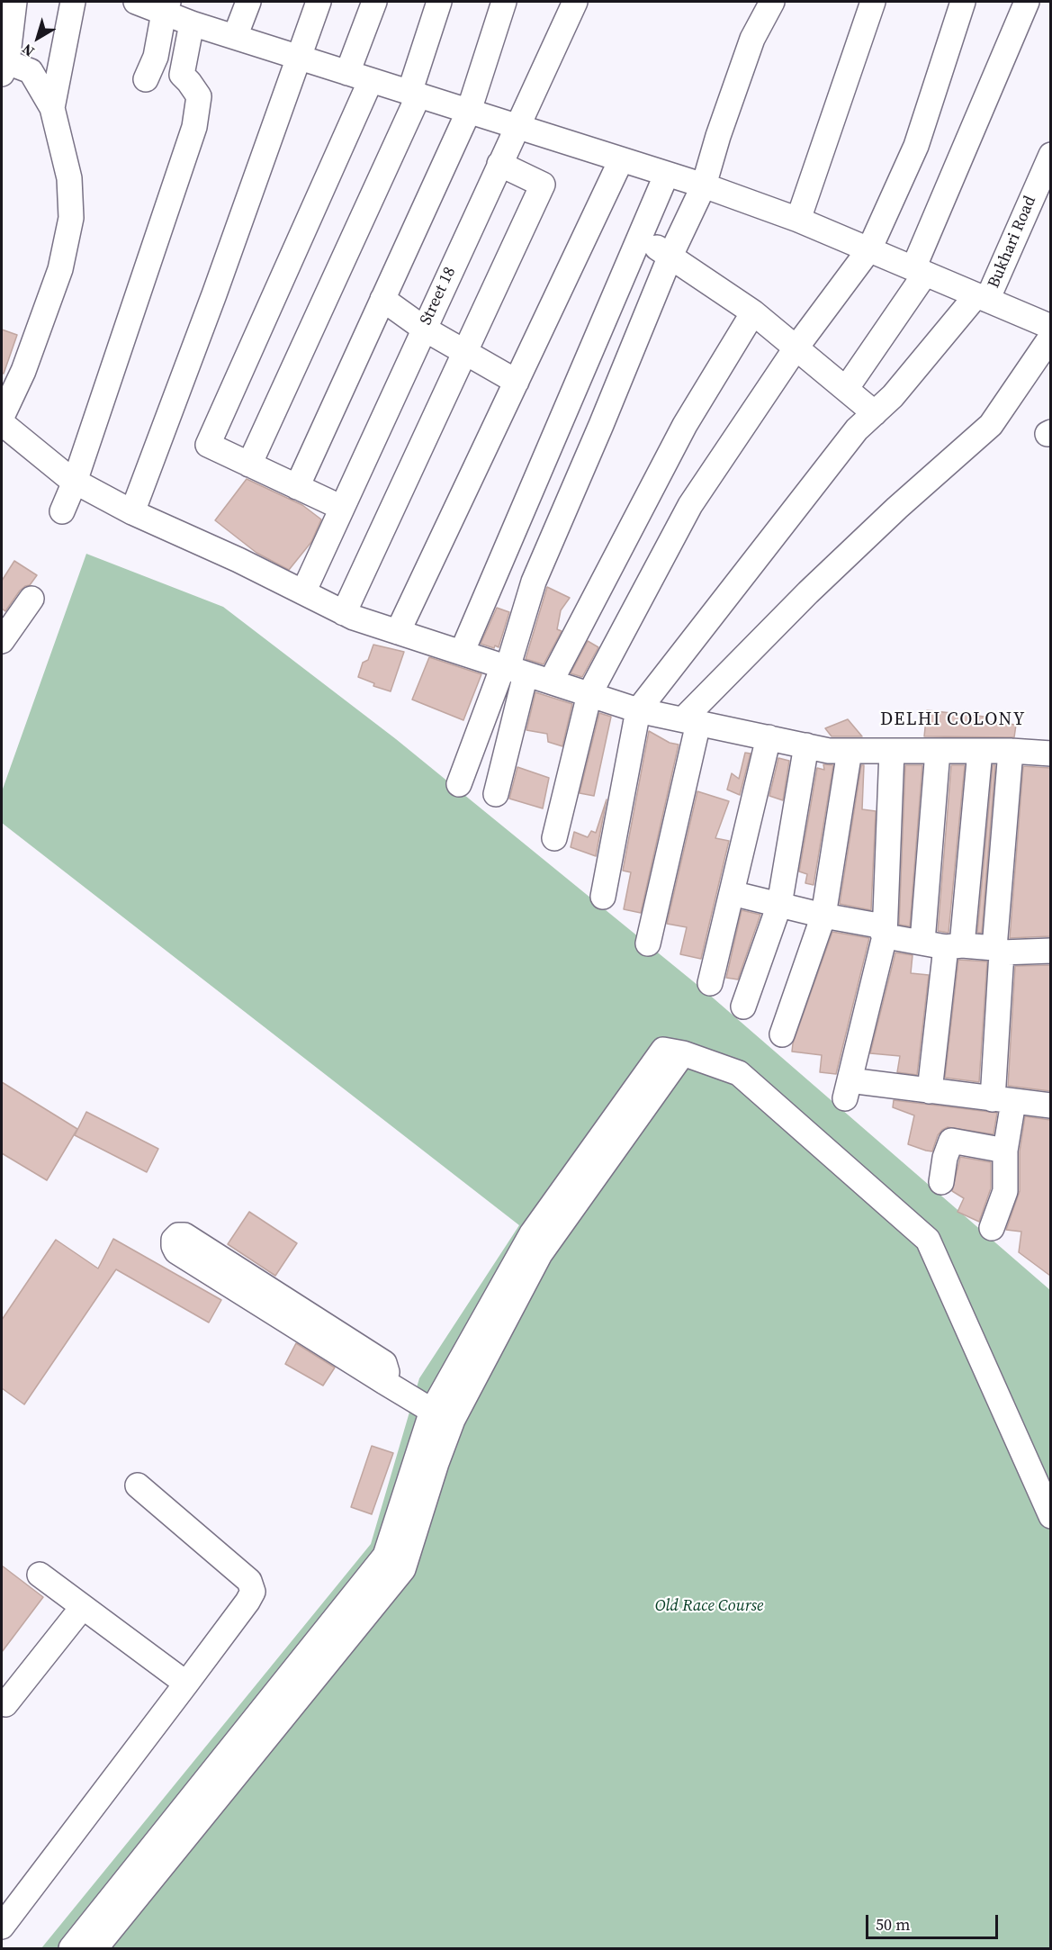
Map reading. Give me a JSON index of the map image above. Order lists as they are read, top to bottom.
{
  "streets": {
    "street": ["Bukhari Road", "Street 18"]
  },
  "districts": ["DELHI COLONY"],
  "parks": ["Old Race Course"],
  "scale_bar": "50 m",
  "north": "bottom left"
}
